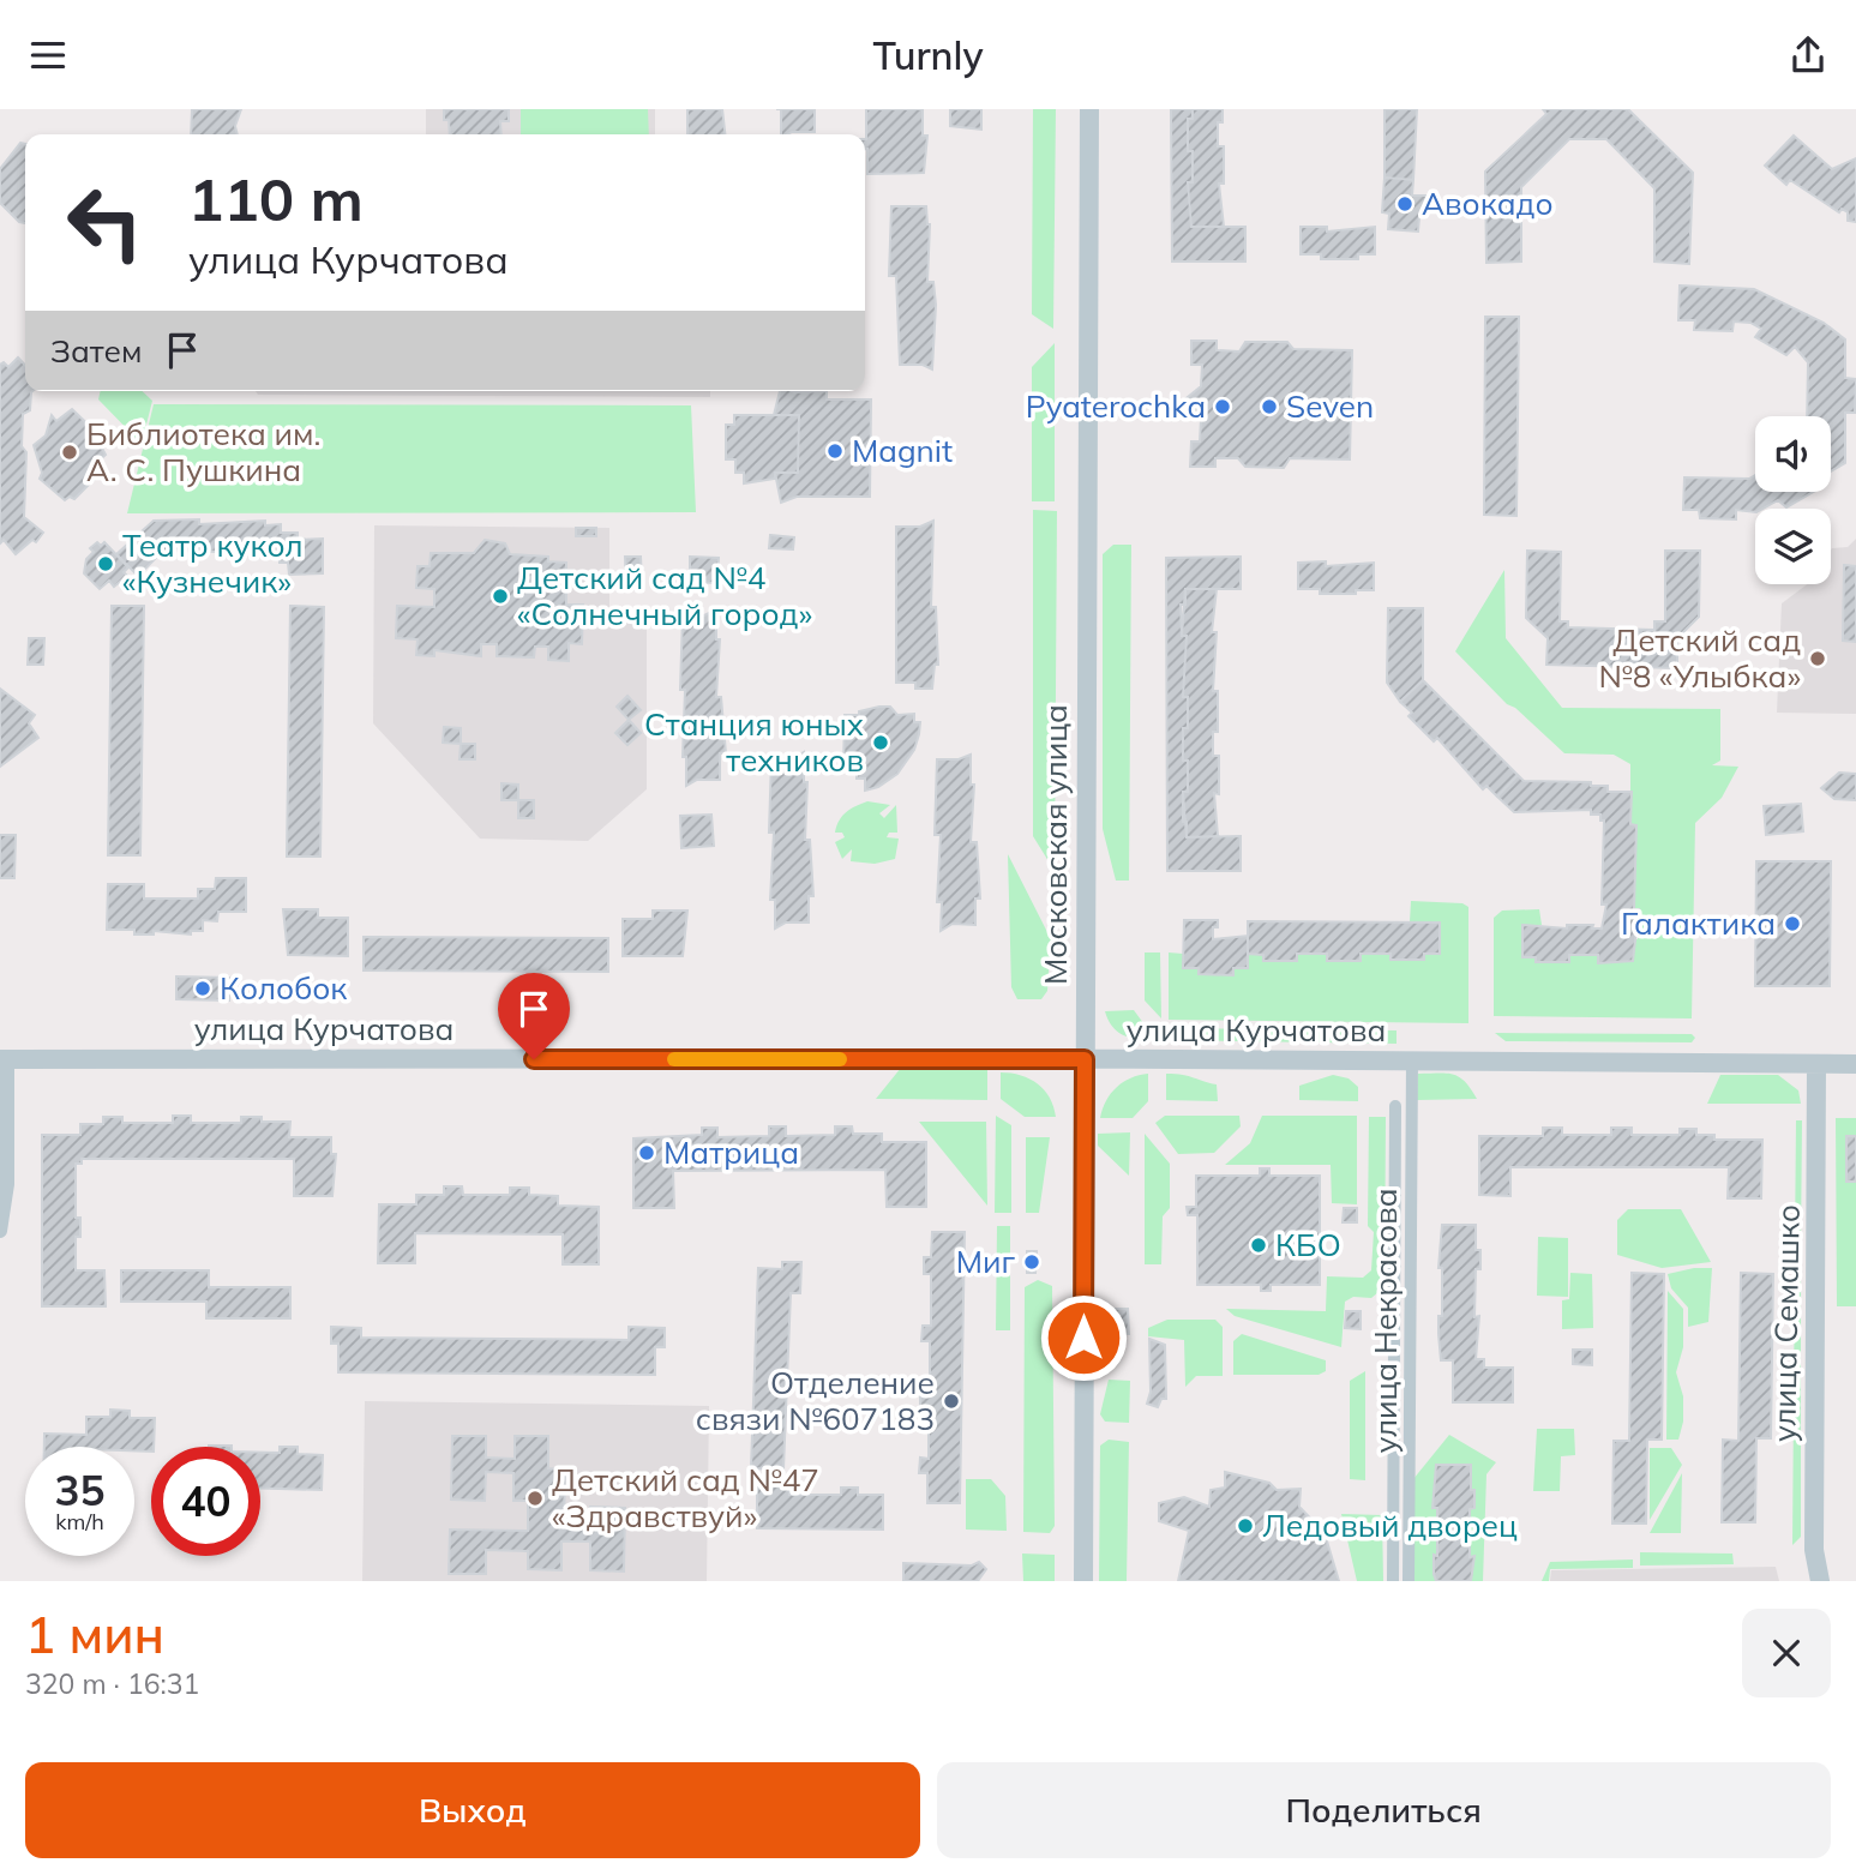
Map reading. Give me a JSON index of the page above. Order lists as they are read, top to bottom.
{
  "streets": {
    "street": [
      "Московская улица",
      "улица Курчатова",
      "улица Некрасова",
      "улица Семашко"
    ]
  },
  "crossings": [
    ["Московская улица", "улица Курчатова"],
    ["улица Курчатова", "улица Некрасова"],
    ["улица Курчатова", "улица Семашко"]
  ],
  "places": [
    "Авокадо",
    "Pyaterochka",
    "Seven",
    "Magnit",
    "Библиотека им. А. С. Пушкина",
    "Театр кукол «Кузнечик»",
    "Детский сад №4 «Солнечный город»",
    "Детский сад №8 «Улыбка»",
    "Станция юных техников",
    "Галактика",
    "Колобок",
    "Матрица",
    "КБО",
    "Миг",
    "Отделение связи №607183",
    "Детский сад №47 «Здравствуй»",
    "Ледовый дворец"
  ],
  "page": {
    "header": "Turnly",
    "turn": ["110 m", "улица Курчатова"],
    "then": "Затем",
    "speed": "35 km/h",
    "limit": "40",
    "heading": ["1 мин", "320 m · 16:31"],
    "buttons": ["Выход", "Поделиться"]
  }
}
